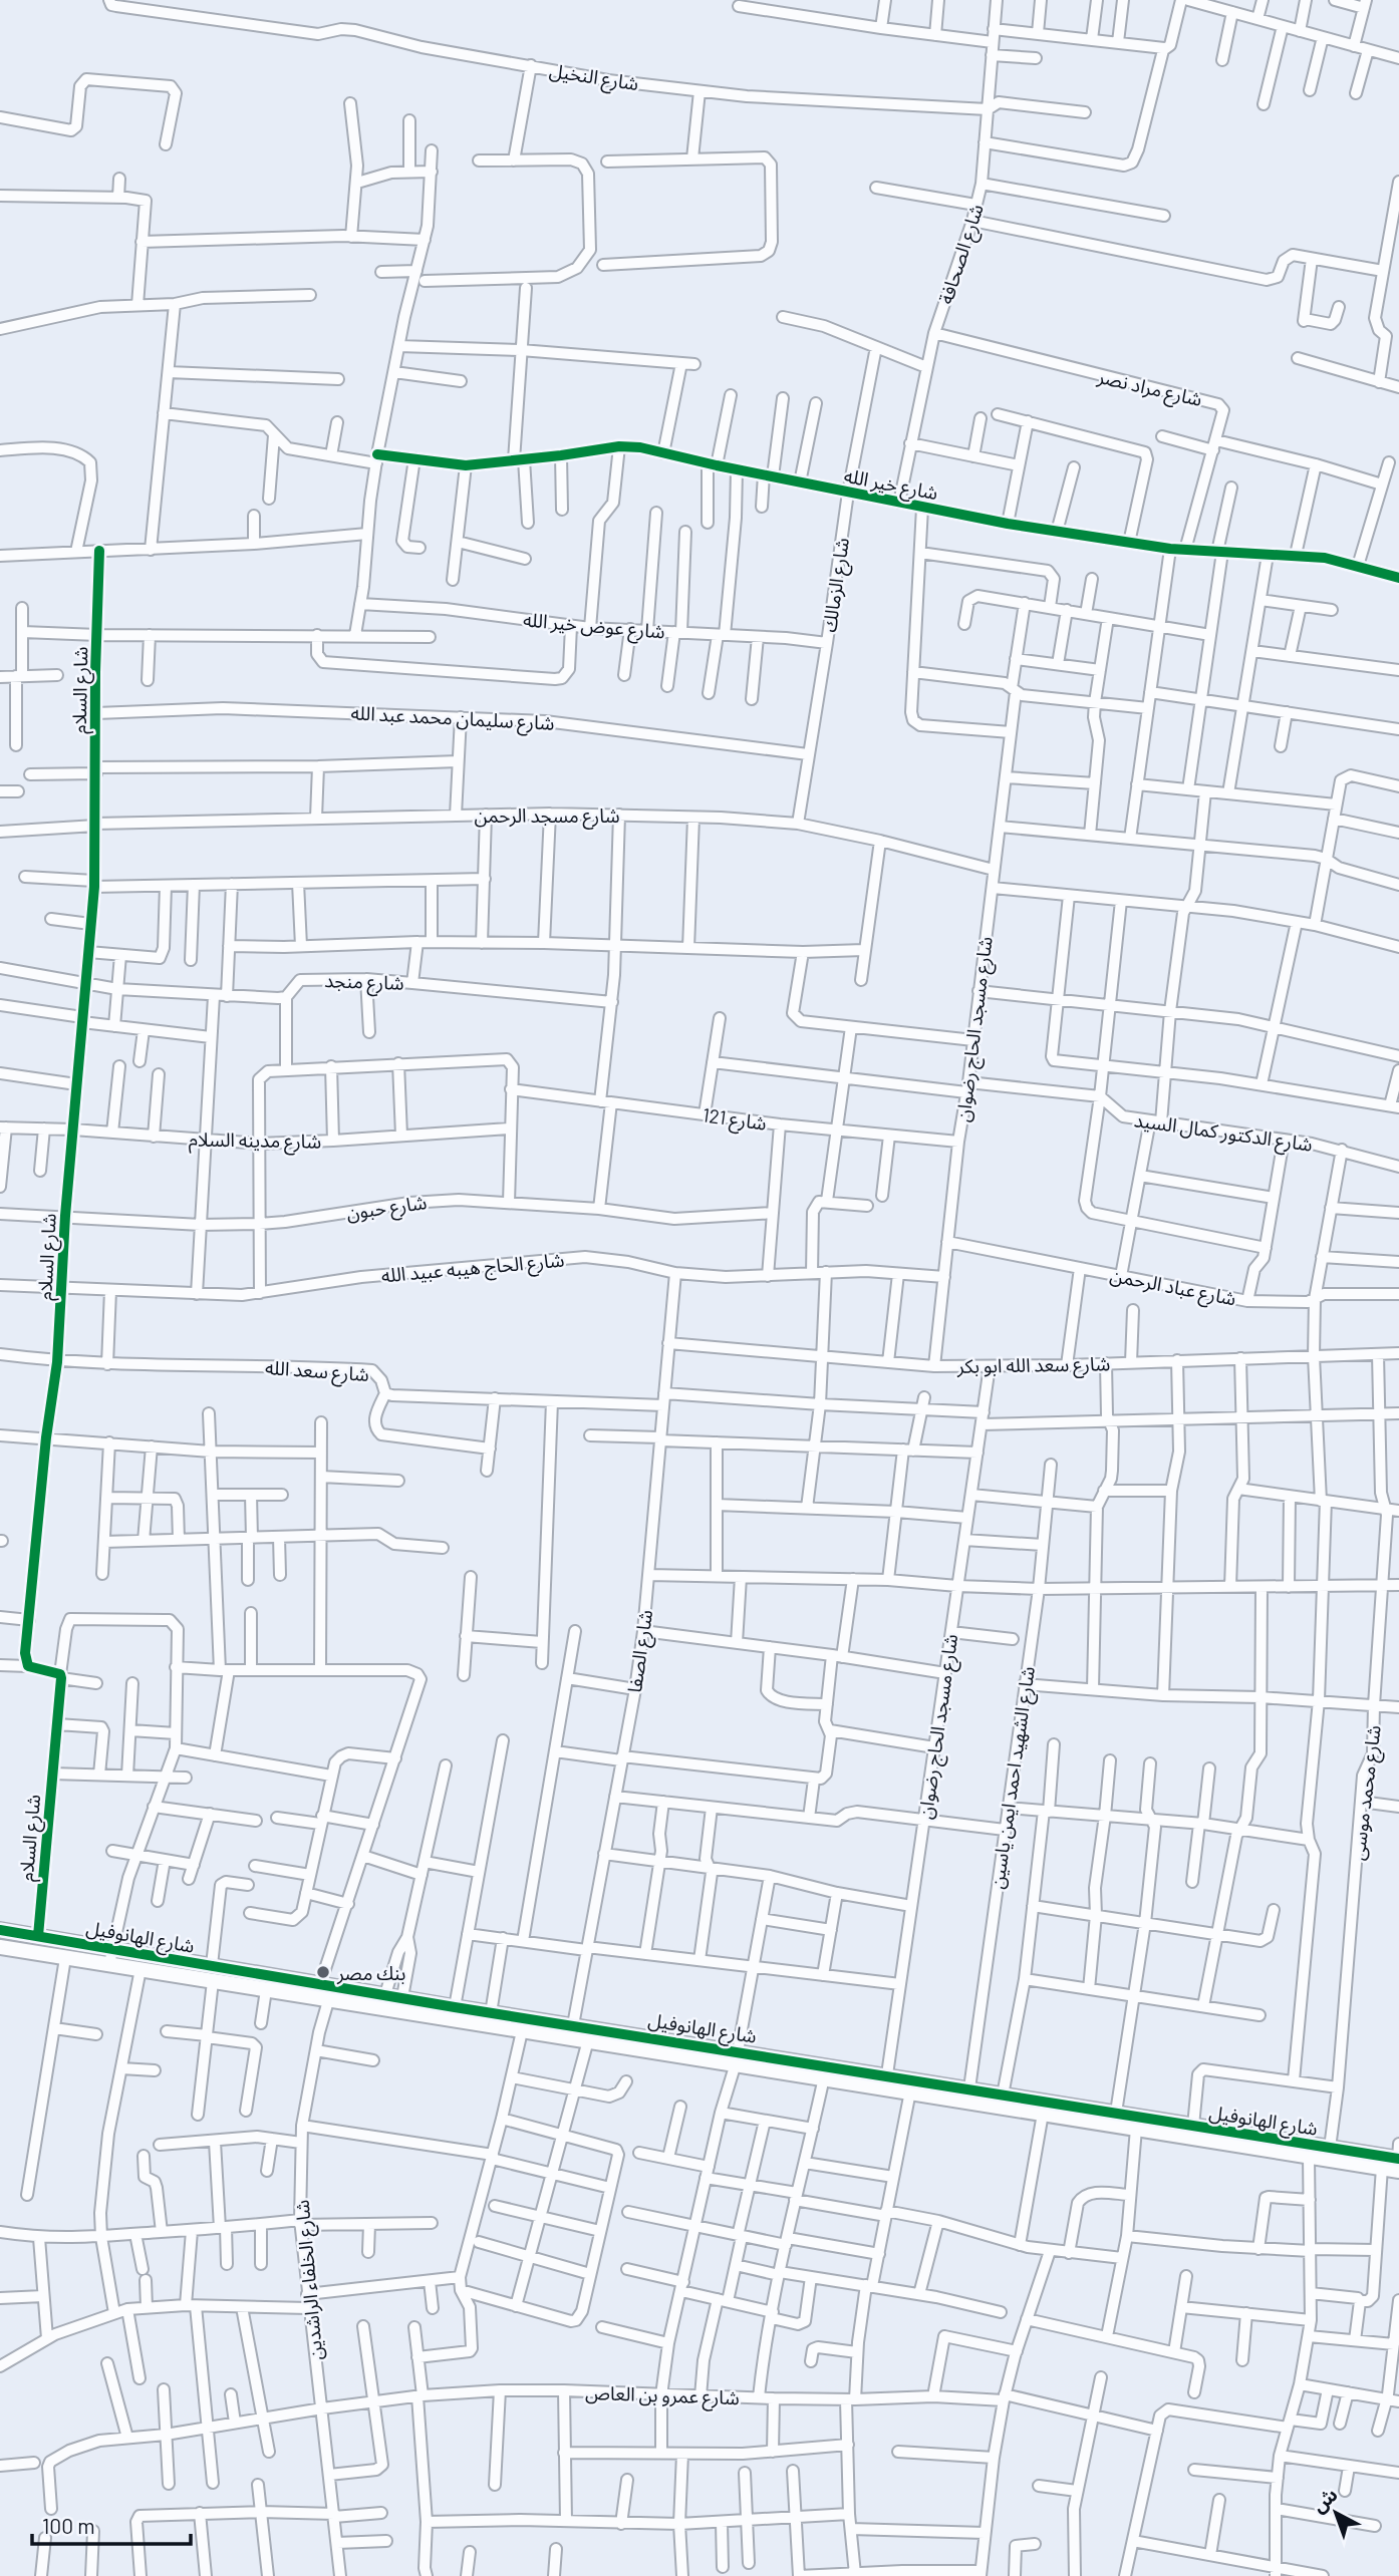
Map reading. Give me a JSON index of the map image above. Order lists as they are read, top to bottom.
{
  "streets": {
    "street": [
      "شارع النخيل",
      "شارع الصحافة",
      "شارع مراد نصر",
      "شارع خير الله",
      "شارع الزمالك",
      "شارع عوض خير الله",
      "شارع السلام",
      "شارع سليمان محمد عبد الله",
      "شارع مسجد الرحمن",
      "شارع منجد",
      "شارع مسجد الحاج رضوان",
      "شارع 121",
      "شارع الدكتور كمال السيد",
      "شارع مدينه السلام",
      "شارع حبون",
      "شارع الحاج هيبه عبيد الله",
      "شارع عباد الرحمن",
      "شارع سعد الله ابو بكر",
      "شارع سعد الله",
      "شارع الصفا",
      "شارع الشهيد احمد ايمن ياسين",
      "شارع محمد موسى",
      "شارع الهانوفيل",
      "شارع الخلفاء الراشدين",
      "شارع عمرو بن العاص"
    ]
  },
  "crossings": [
    ["شارع النخيل", "شارع الصحافة"],
    ["شارع الصحافة", "شارع مراد نصر"],
    ["شارع الصحافة", "شارع خير الله"],
    ["شارع مراد نصر", "شارع خير الله"],
    ["شارع خير الله", "شارع الزمالك"],
    ["شارع الزمالك", "شارع عوض خير الله"],
    ["شارع الزمالك", "شارع سليمان محمد عبد الله"],
    ["شارع الزمالك", "شارع مسجد الرحمن"],
    ["شارع السلام", "شارع سليمان محمد عبد الله"],
    ["شارع السلام", "شارع مسجد الرحمن"],
    ["شارع السلام", "شارع مدينه السلام"],
    ["شارع السلام", "شارع حبون"],
    ["شارع السلام", "شارع الحاج هيبه عبيد الله"],
    ["شارع السلام", "شارع سعد الله"],
    ["شارع السلام", "شارع الهانوفيل"],
    ["شارع مسجد الرحمن", "شارع مسجد الحاج رضوان"],
    ["شارع مسجد الحاج رضوان", "شارع 121"],
    ["شارع مسجد الحاج رضوان", "شارع الدكتور كمال السيد"],
    ["شارع مسجد الحاج رضوان", "شارع الحاج هيبه عبيد الله"],
    ["شارع مسجد الحاج رضوان", "شارع عباد الرحمن"],
    ["شارع مسجد الحاج رضوان", "شارع سعد الله ابو بكر"],
    ["شارع مسجد الحاج رضوان", "شارع الهانوفيل"],
    ["شارع الحاج هيبه عبيد الله", "شارع الصفا"],
    ["شارع سعد الله ابو بكر", "شارع الصفا"],
    ["شارع سعد الله ابو بكر", "شارع محمد موسى"],
    ["شارع سعد الله", "شارع الصفا"],
    ["شارع الصفا", "شارع الهانوفيل"],
    ["شارع الشهيد احمد ايمن ياسين", "شارع الهانوفيل"],
    ["شارع محمد موسى", "شارع الهانوفيل"],
    ["شارع الهانوفيل", "شارع الخلفاء الراشدين"],
    ["شارع الخلفاء الراشدين", "شارع عمرو بن العاص"]
  ],
  "places": ["بنك مصر"],
  "scale_bar": "100 m",
  "north": "top left"
}
